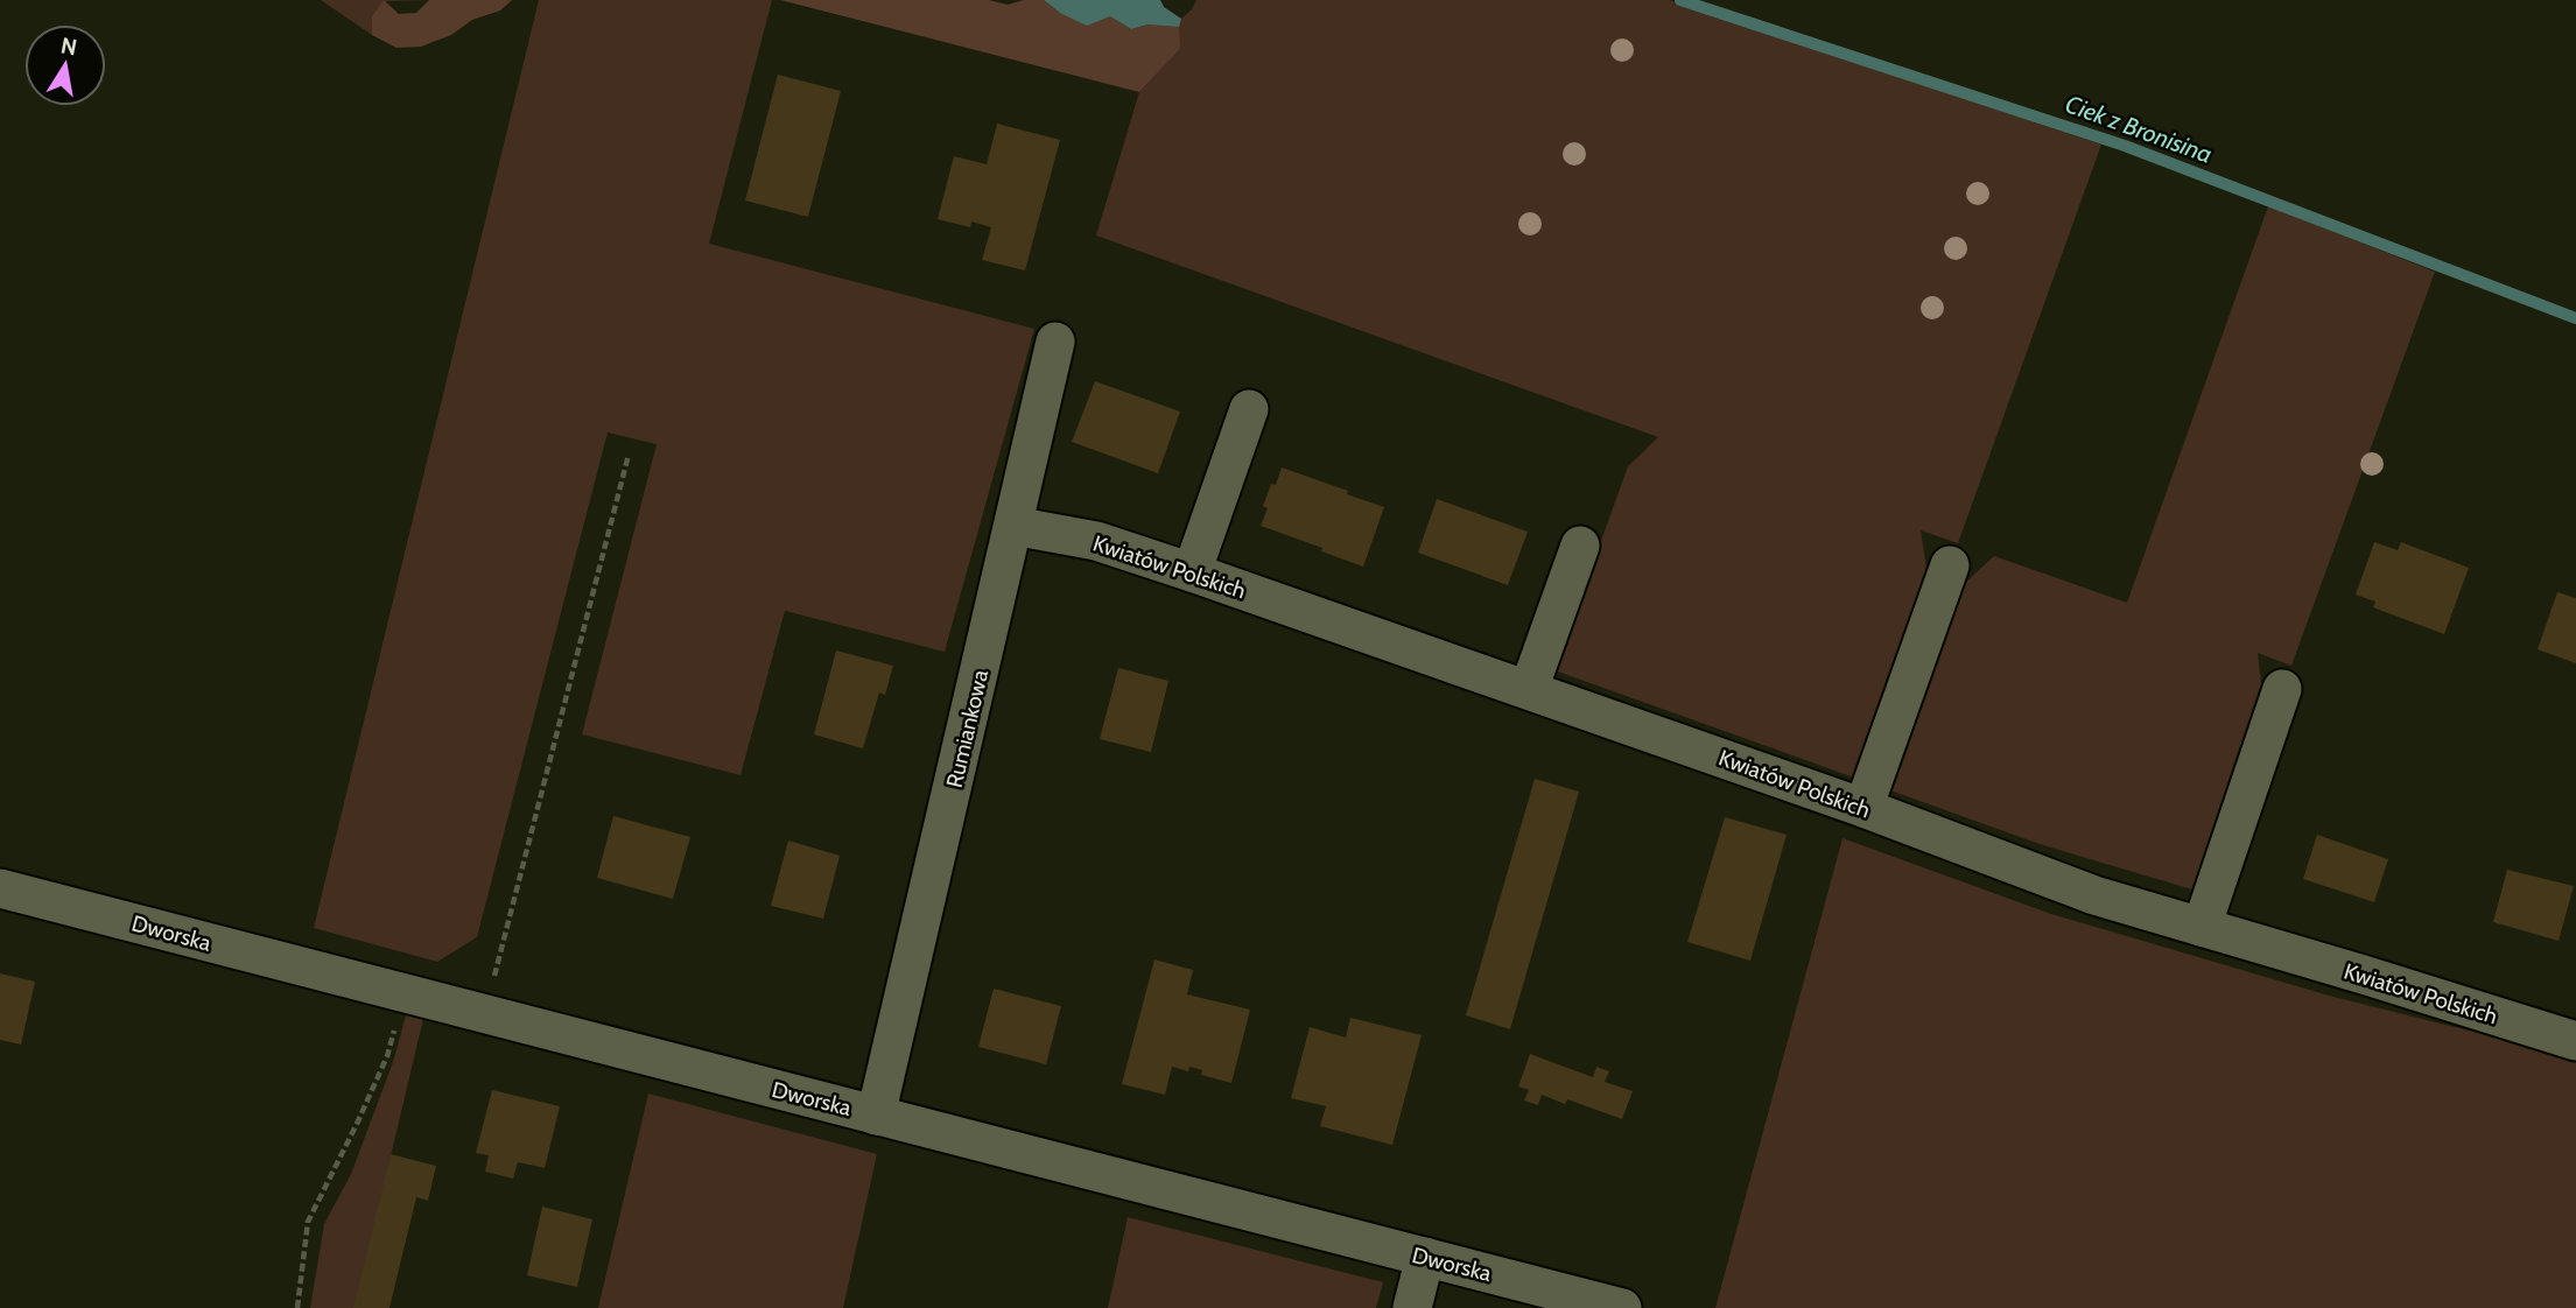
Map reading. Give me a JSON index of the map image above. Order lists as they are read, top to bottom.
{
  "streets": {
    "street": ["Kwiatów Polskich", "Rumiankowa", "Dworska"]
  },
  "crossings": [
    ["Kwiatów Polskich", "Rumiankowa"],
    ["Rumiankowa", "Dworska"]
  ],
  "water": ["Ciek z Bronisina"],
  "north": "top"
}
